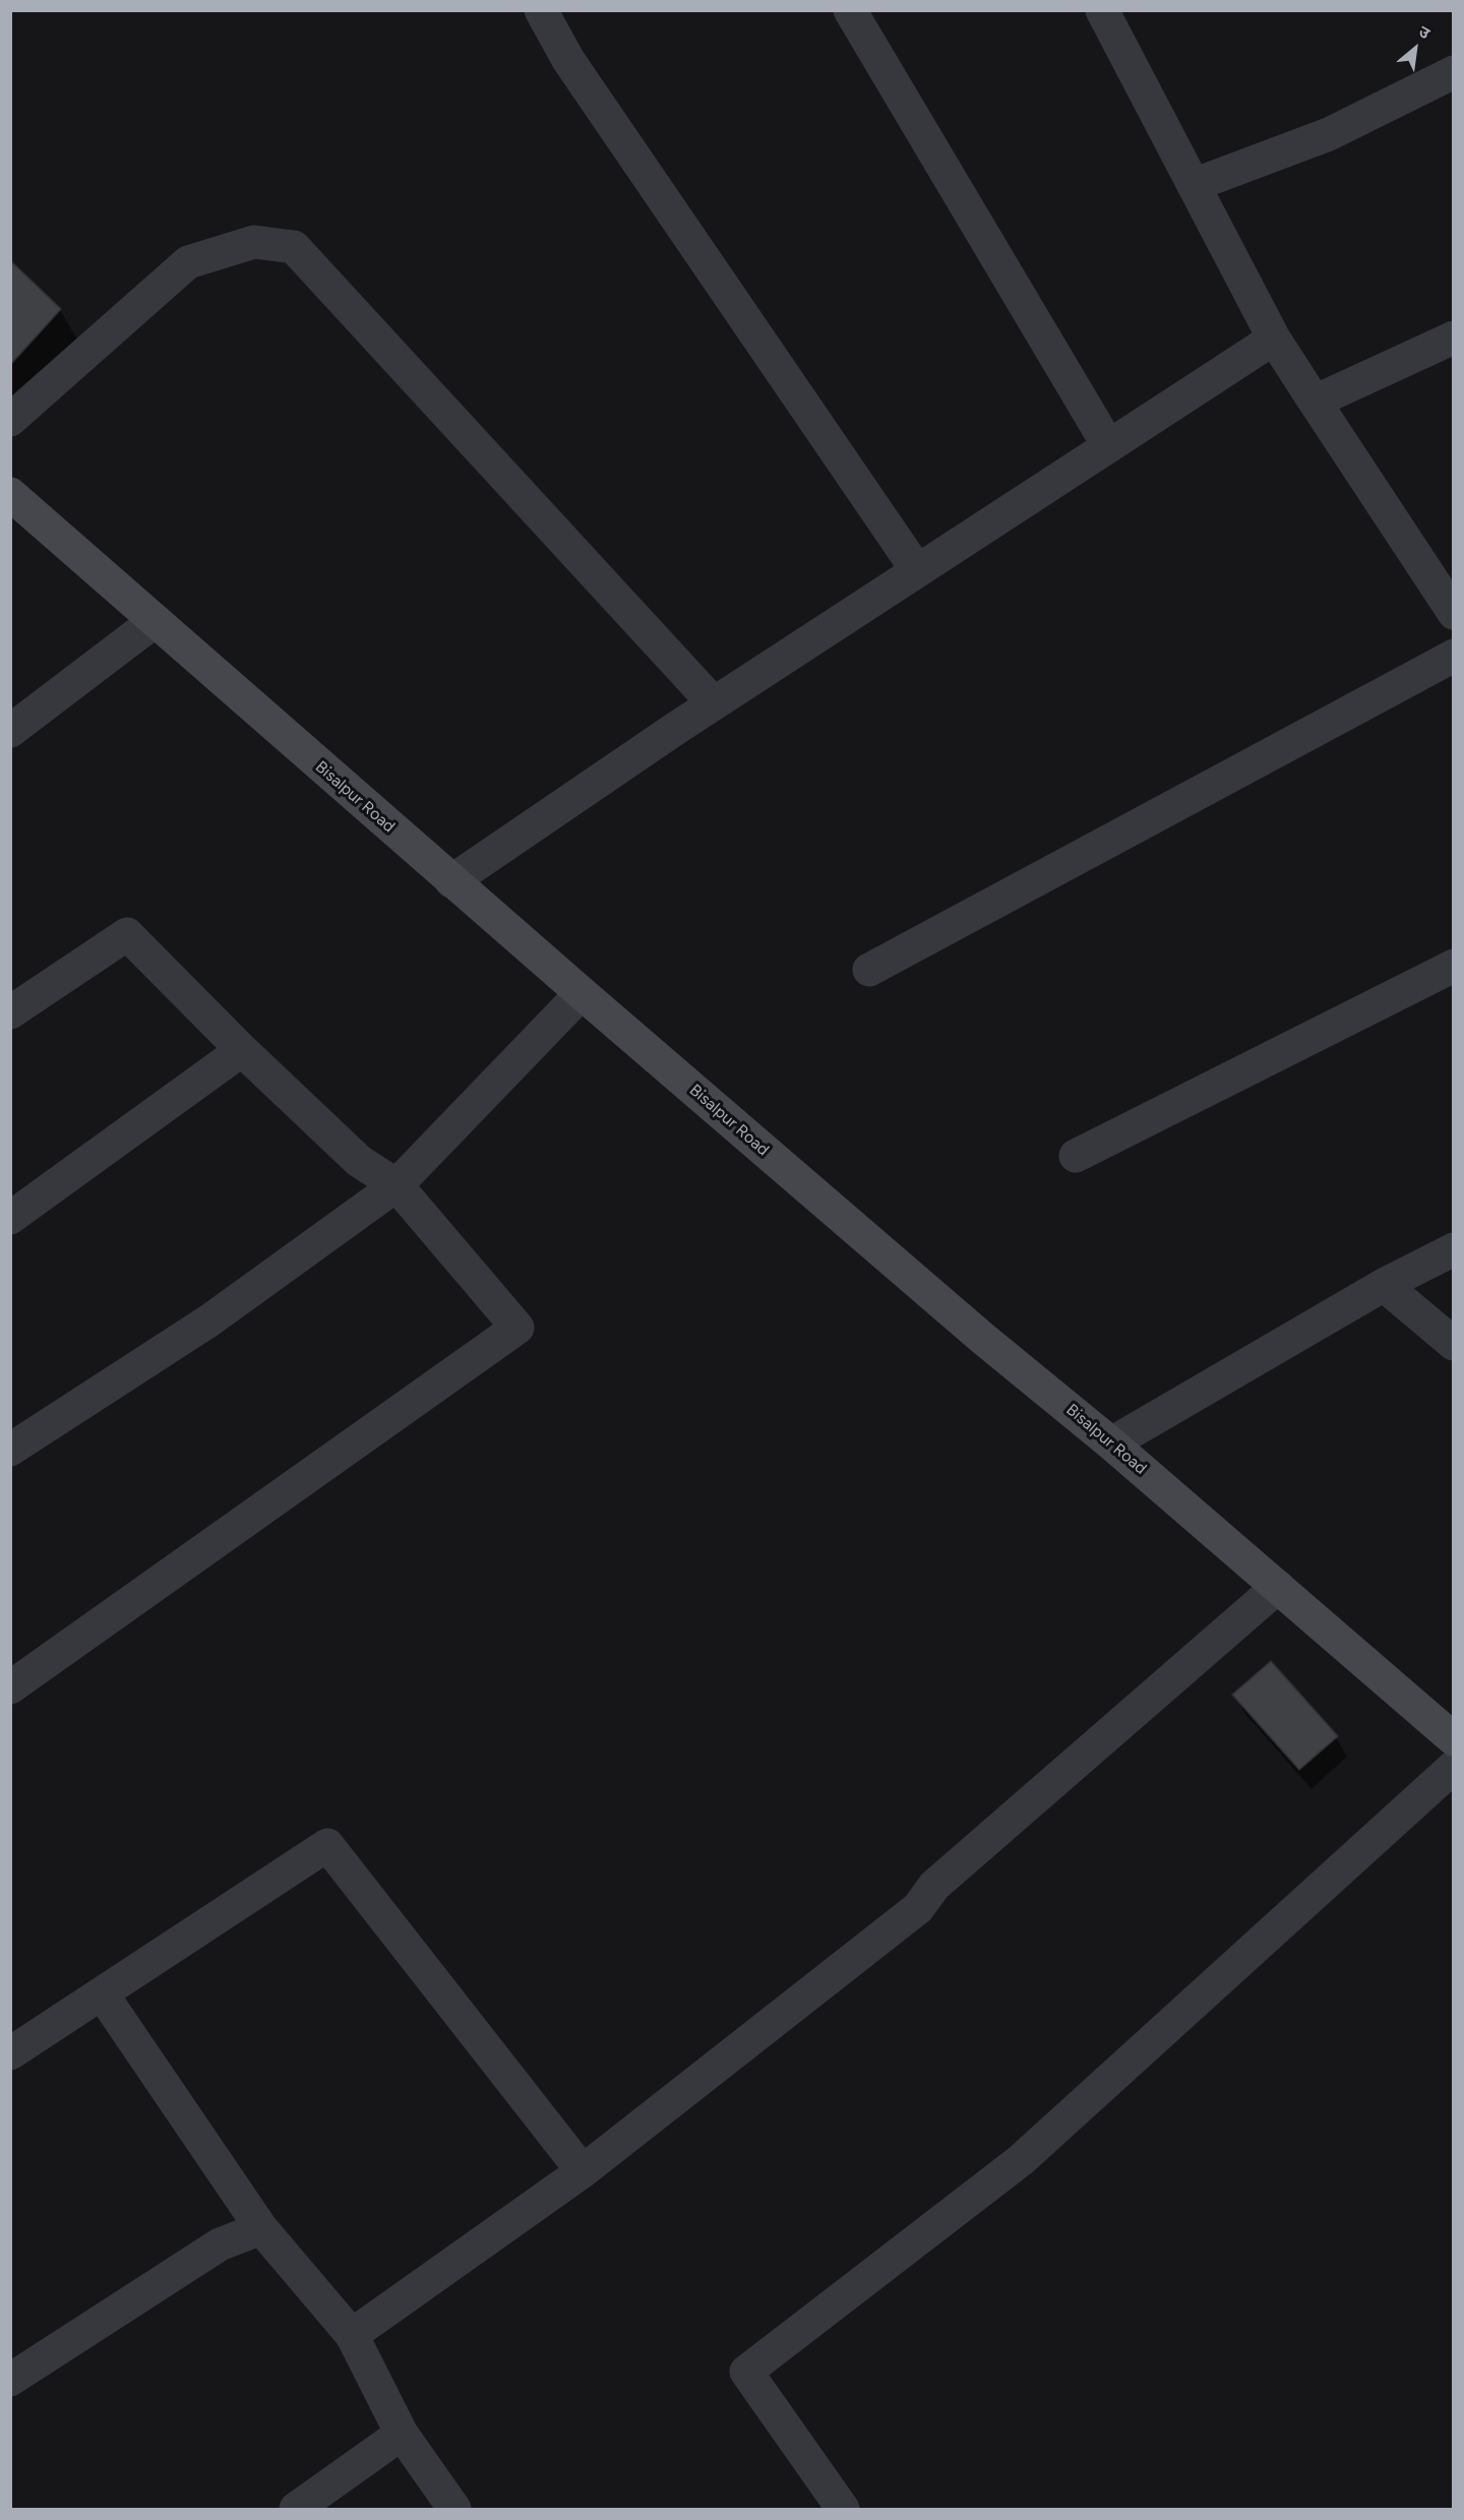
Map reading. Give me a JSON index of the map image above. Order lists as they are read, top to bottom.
{
  "streets": {
    "main road": ["Bisalpur Road"]
  },
  "north": "top right"
}
